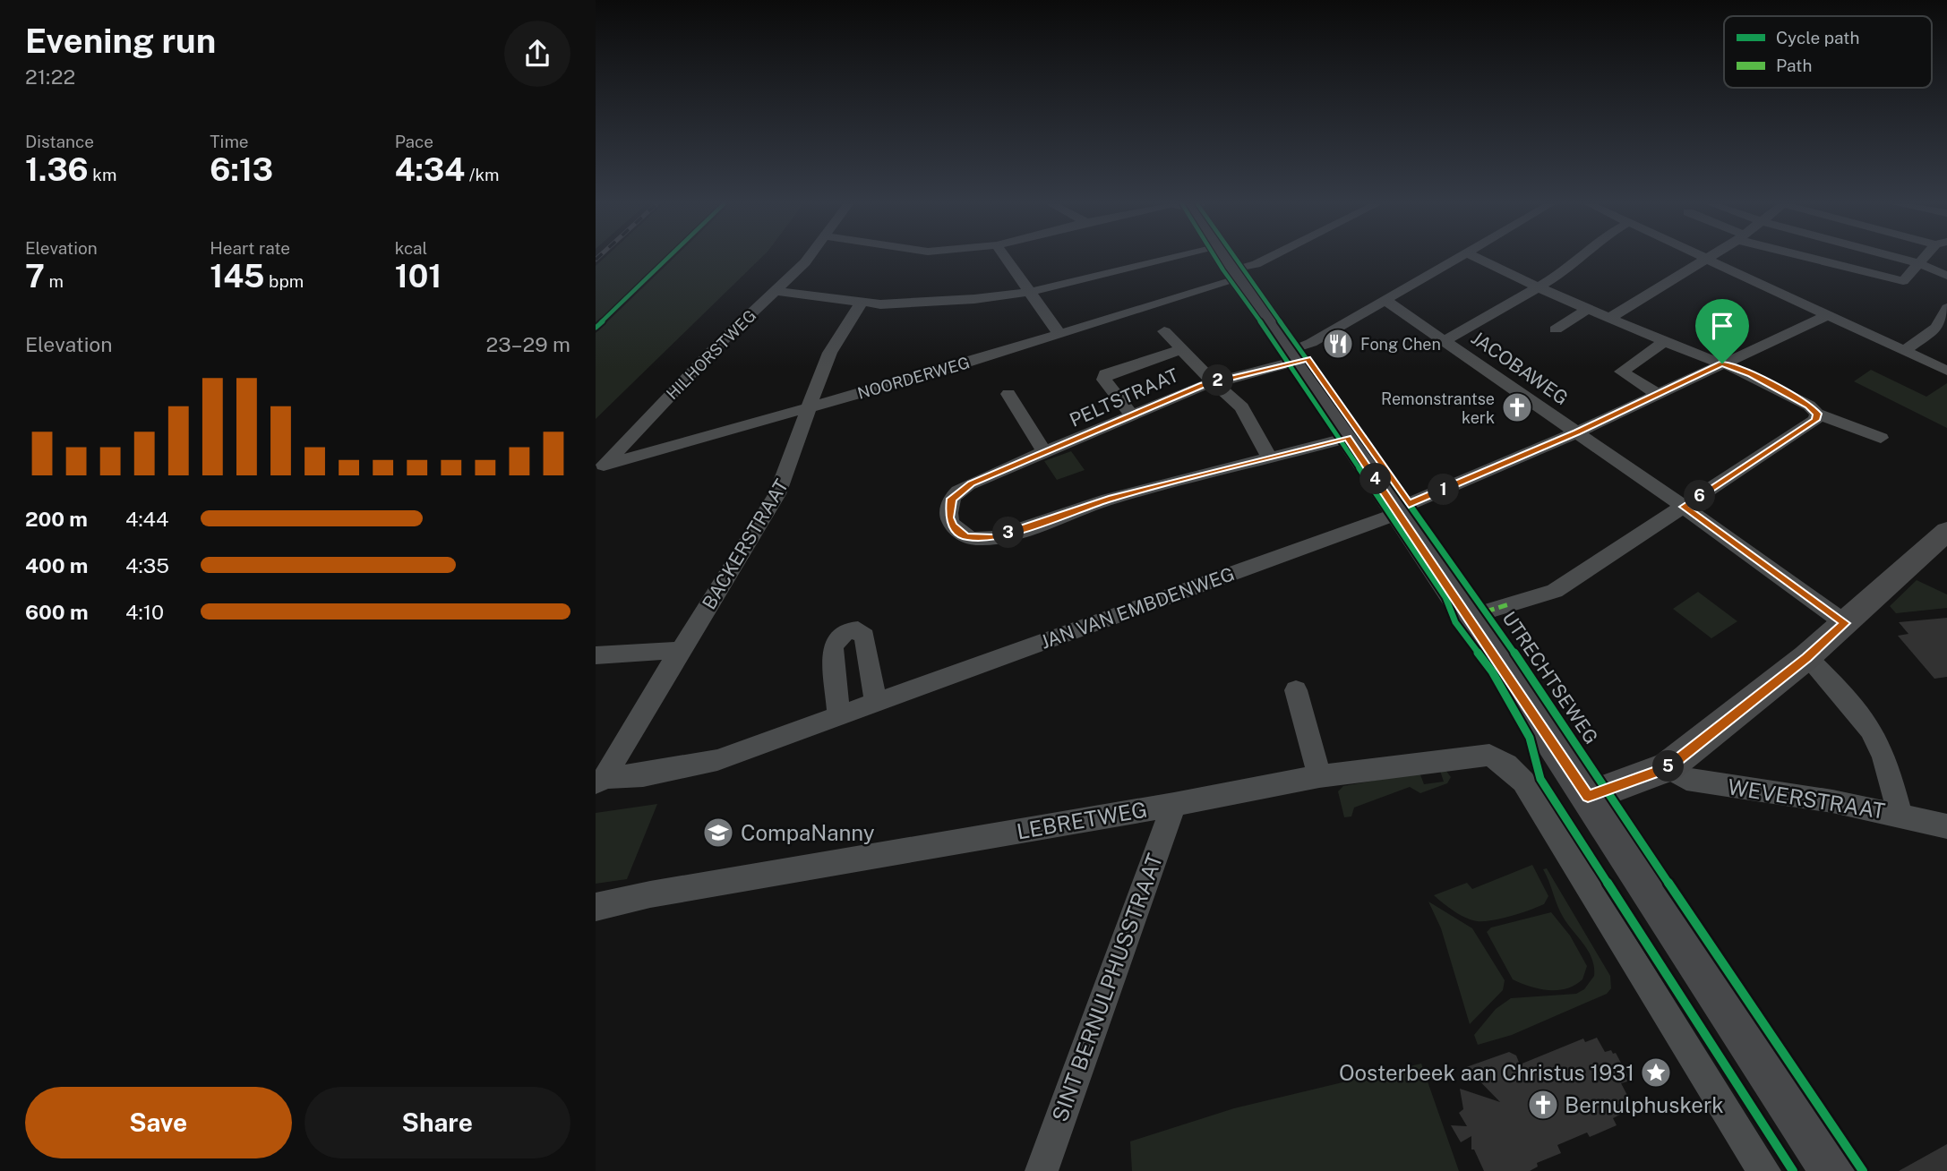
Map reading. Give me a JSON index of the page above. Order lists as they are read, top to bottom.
{
  "streets": {
    "main road": ["UTRECHTSEWEG"],
    "street": [
      "HILHORSTWEG",
      "JACOBAWEG",
      "NOORDERWEG",
      "PELTSTRAAT",
      "BACKERSTRAAT",
      "JAN VAN EMBDENWEG",
      "WEVERSTRAAT",
      "LEBRETWEG",
      "SINT BERNULPHUSSTRAAT"
    ]
  },
  "crossings": [
    ["HILHORSTWEG", "NOORDERWEG"],
    ["JACOBAWEG", "JAN VAN EMBDENWEG"],
    ["NOORDERWEG", "BACKERSTRAAT"],
    ["NOORDERWEG", "UTRECHTSEWEG"],
    ["PELTSTRAAT", "UTRECHTSEWEG"],
    ["BACKERSTRAAT", "JAN VAN EMBDENWEG"],
    ["JAN VAN EMBDENWEG", "UTRECHTSEWEG"],
    ["LEBRETWEG", "SINT BERNULPHUSSTRAAT"]
  ],
  "places": {
    "restaurant": ["Fong Chen"],
    "church": ["Remonstrantse kerk", "Bernulphuskerk"],
    "school or university": ["CompaNanny"],
    "place": ["Oosterbeek aan Christus 1931"]
  },
  "legend": ["Cycle path", "Path"],
  "page": {
    "heading": ["Evening run", "21:22"],
    "stats": [
      ["Distance", "1.36 km"],
      ["Time", "6:13"],
      ["Pace", "4:34 /km"],
      ["Elevation", "7 m"],
      ["Heart rate", "145 bpm"],
      ["kcal", "101"]
    ],
    "chart": ["Elevation", "23–29 m"],
    "pins": [
      "2",
      "4",
      "1",
      "6",
      "3",
      "5"
    ],
    "list": [
      {
        "name": "200 m",
        "note": "4:44"
      },
      {
        "name": "400 m",
        "note": "4:35"
      },
      {
        "name": "600 m",
        "note": "4:10"
      }
    ],
    "buttons": ["Save", "Share"]
  }
}
